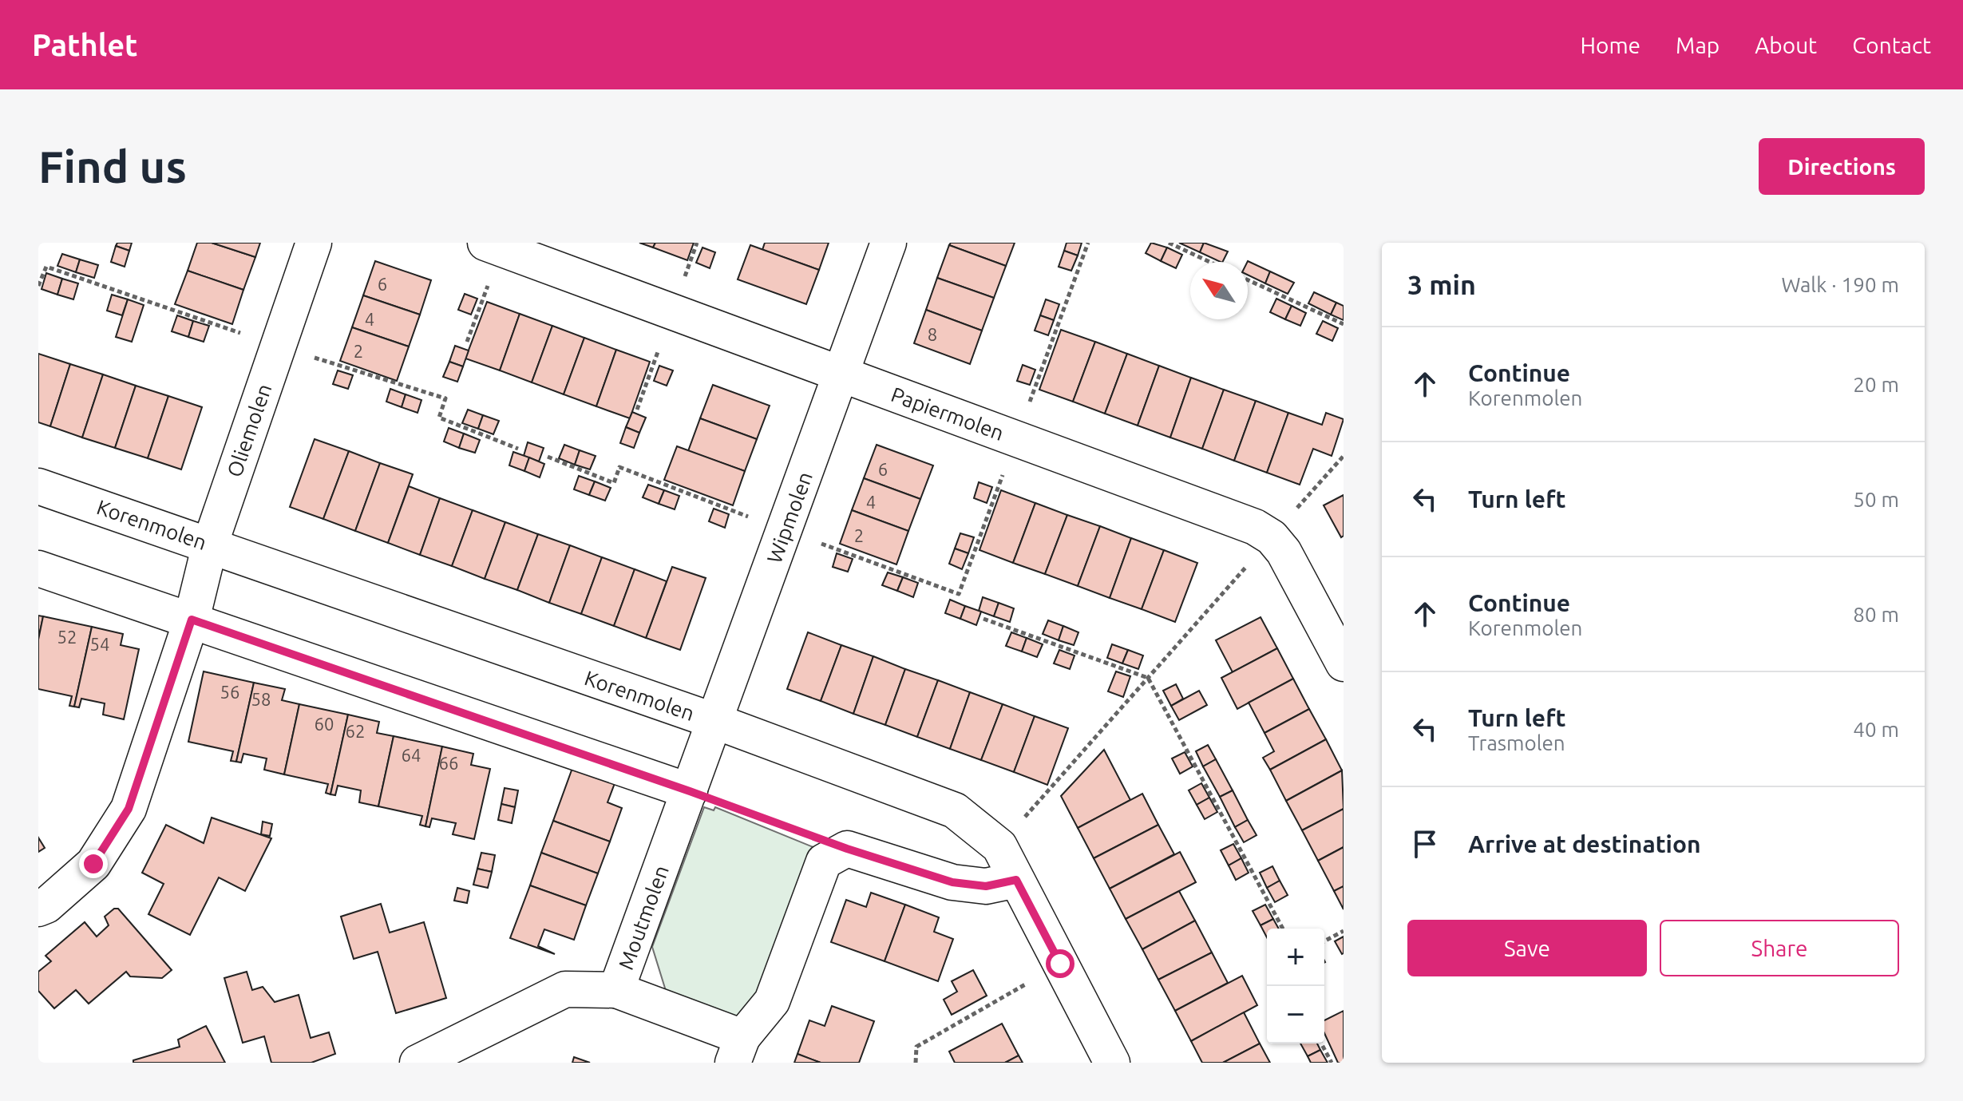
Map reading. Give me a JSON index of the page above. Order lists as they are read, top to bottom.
{
  "streets": {
    "street": [
      "Papiermolen",
      "Oliemolen",
      "Wipmolen",
      "Korenmolen",
      "Moutmolen"
    ]
  },
  "crossings": [
    ["Papiermolen", "Wipmolen"],
    ["Oliemolen", "Korenmolen"],
    ["Wipmolen", "Korenmolen"],
    ["Wipmolen", "Moutmolen"]
  ],
  "house_numbers": [
    "6",
    "4",
    "8",
    "2",
    "6",
    "4",
    "2",
    "52",
    "54",
    "56",
    "58",
    "60",
    "62",
    "64",
    "66"
  ],
  "north": "top left",
  "page": {
    "header": "Pathlet",
    "nav": [
      "Home",
      "Map",
      "About",
      "Contact"
    ],
    "buttons": [
      "Directions",
      ["Save", "Share"]
    ],
    "title": "Find us",
    "heading": ["3 min", "Walk · 190 m"],
    "list": [
      ["Continue", "Korenmolen", "20 m"],
      ["Turn left", "50 m"],
      ["Continue", "Korenmolen", "80 m"],
      ["Turn left", "Trasmolen", "40 m"],
      "Arrive at destination"
    ],
    "map_buttons": ["+", "−"]
  }
}
